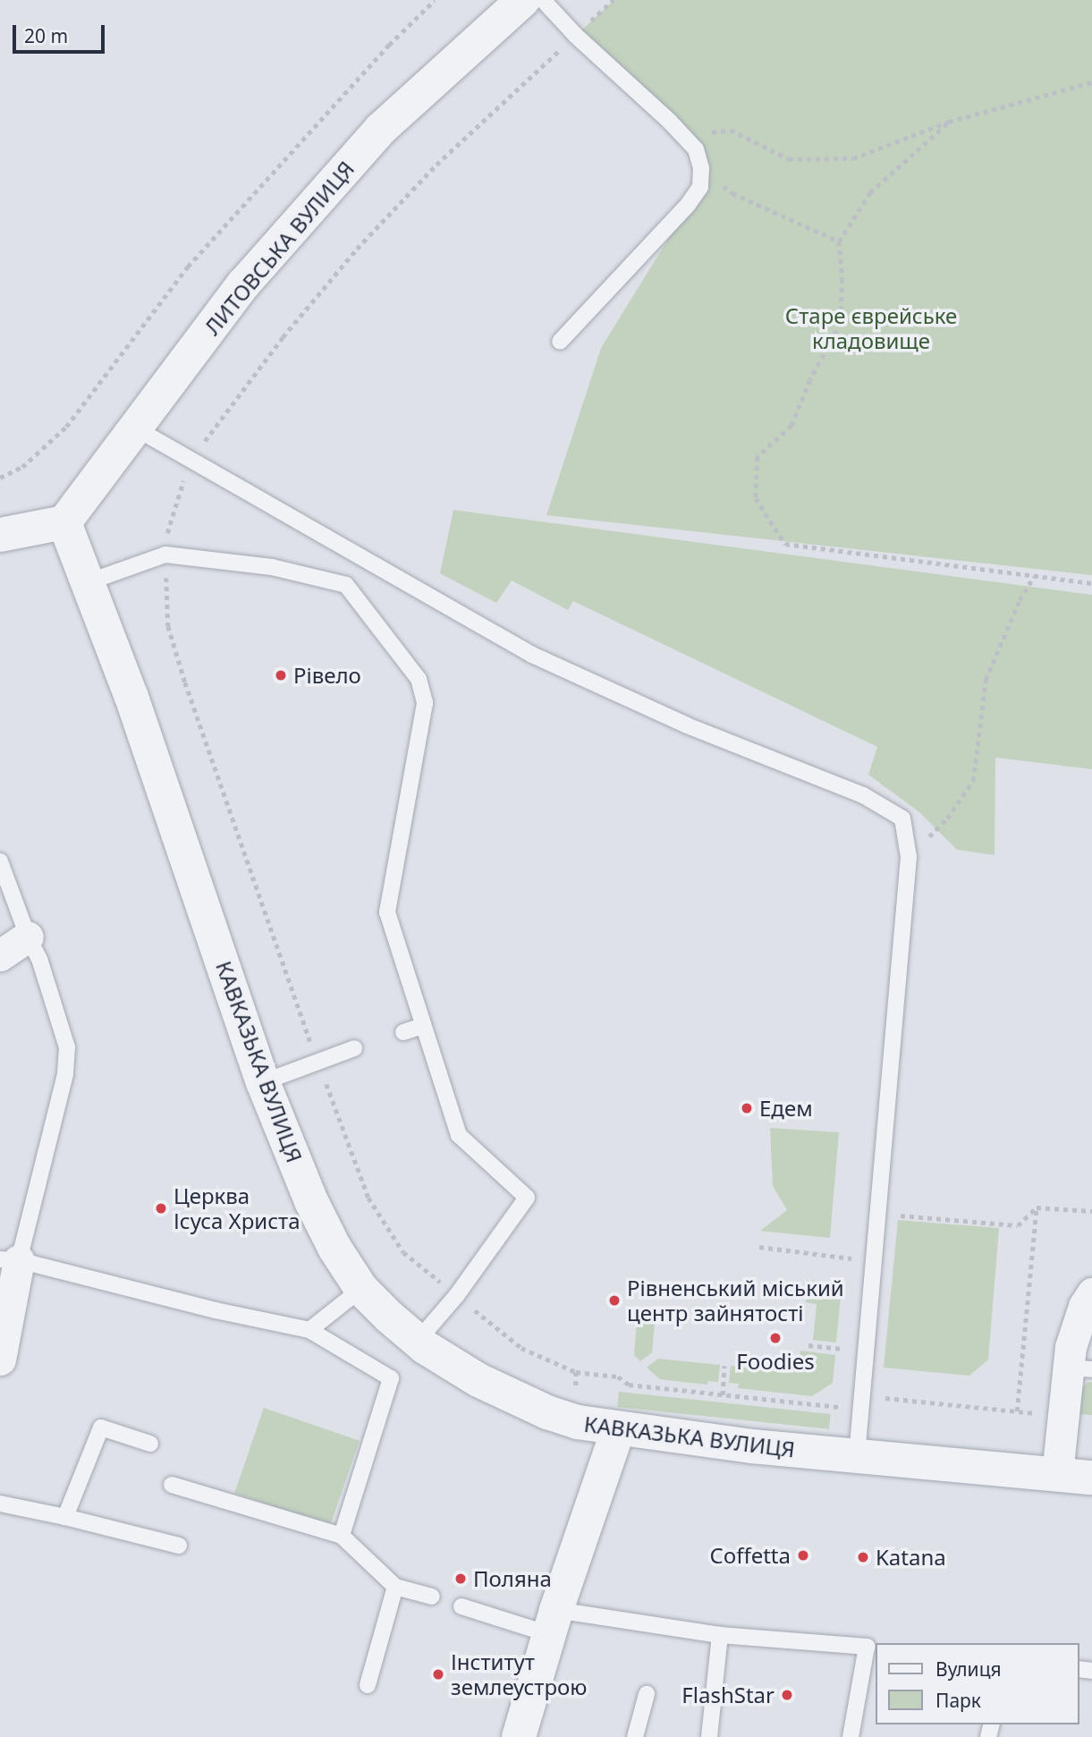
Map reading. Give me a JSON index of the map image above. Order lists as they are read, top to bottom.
{
  "streets": {
    "street": ["ЛИТОВСЬКА ВУЛИЦЯ", "КАВКАЗЬКА ВУЛИЦЯ"]
  },
  "crossings": [
    ["ЛИТОВСЬКА ВУЛИЦЯ", "КАВКАЗЬКА ВУЛИЦЯ"]
  ],
  "parks": ["Старе єврейське кладовище"],
  "places": [
    "Рівело",
    "Едем",
    "Церква Ісуса Христа",
    "Рівненський міський центр зайнятості",
    "Foodies",
    "Coffetta",
    "Katana",
    "Поляна",
    "Інститут землеустрою",
    "FlashStar"
  ],
  "legend": ["Вулиця", "Парк"],
  "scale_bar": "20 m"
}
